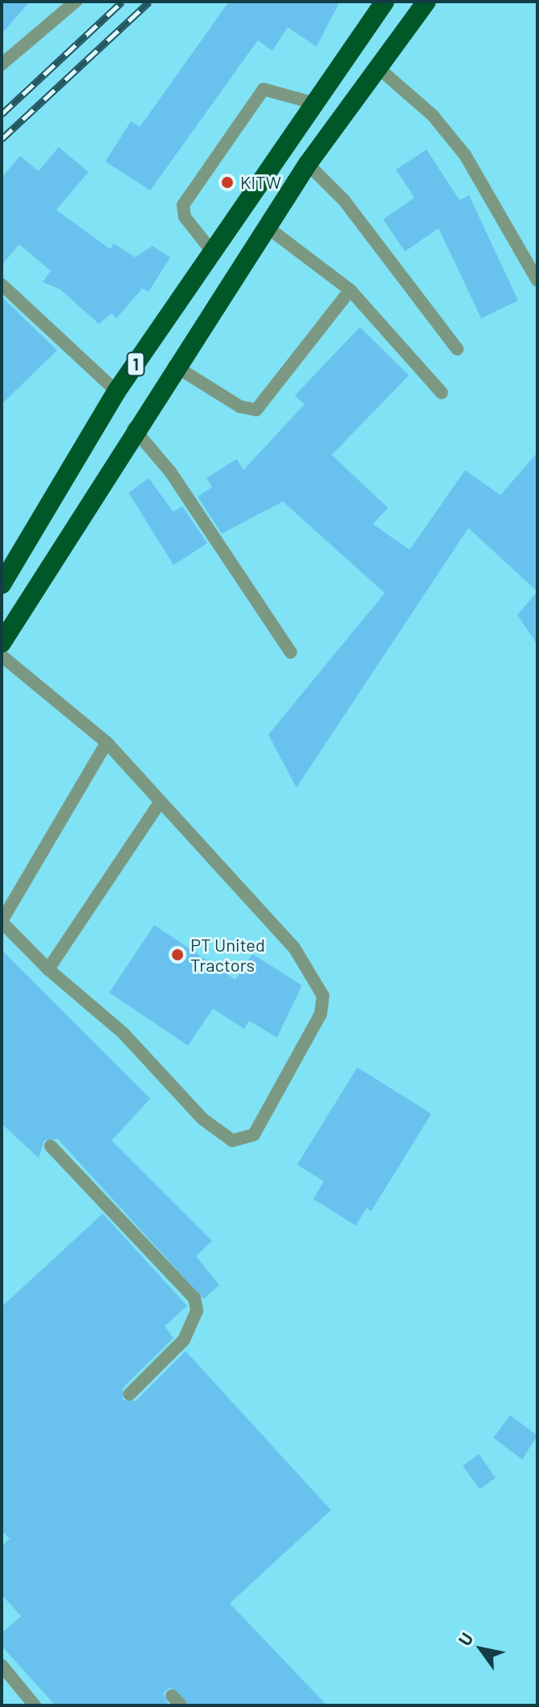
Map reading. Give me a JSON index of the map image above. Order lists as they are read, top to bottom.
{
  "streets": {
    "highway": ["1"]
  },
  "places": ["KITW", "PT United Tractors"],
  "north": "top left"
}
